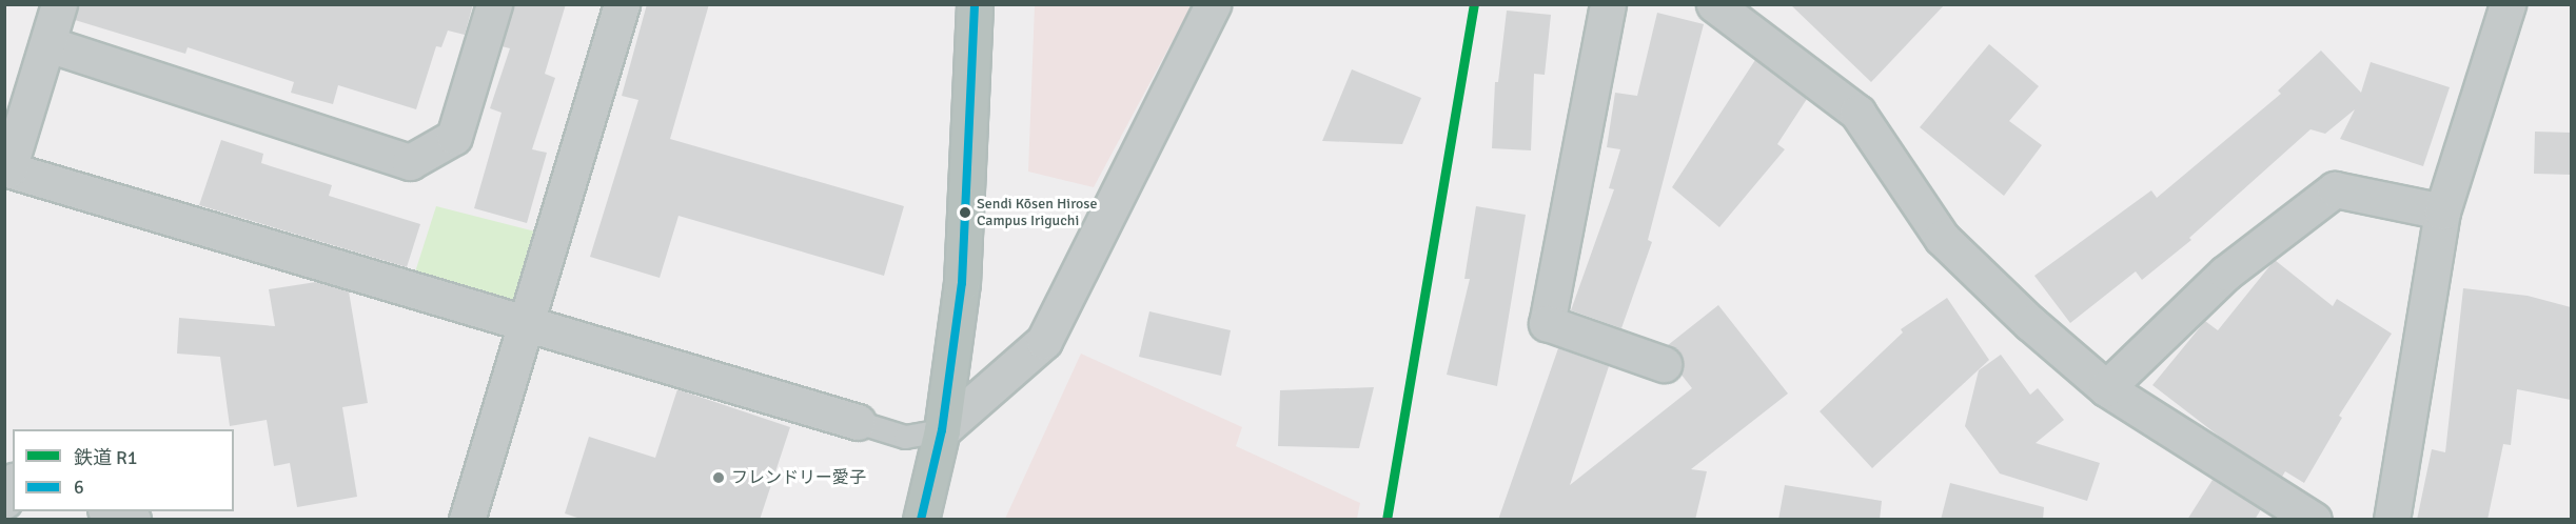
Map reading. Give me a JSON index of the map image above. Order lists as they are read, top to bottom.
{
  "places": ["Sendi Kōsen Hirose Campus Iriguchi", "フレンドリー愛子"],
  "lines": ["rail line R1", "transit line 6"],
  "legend": ["鉄道 R1", "6"]
}
